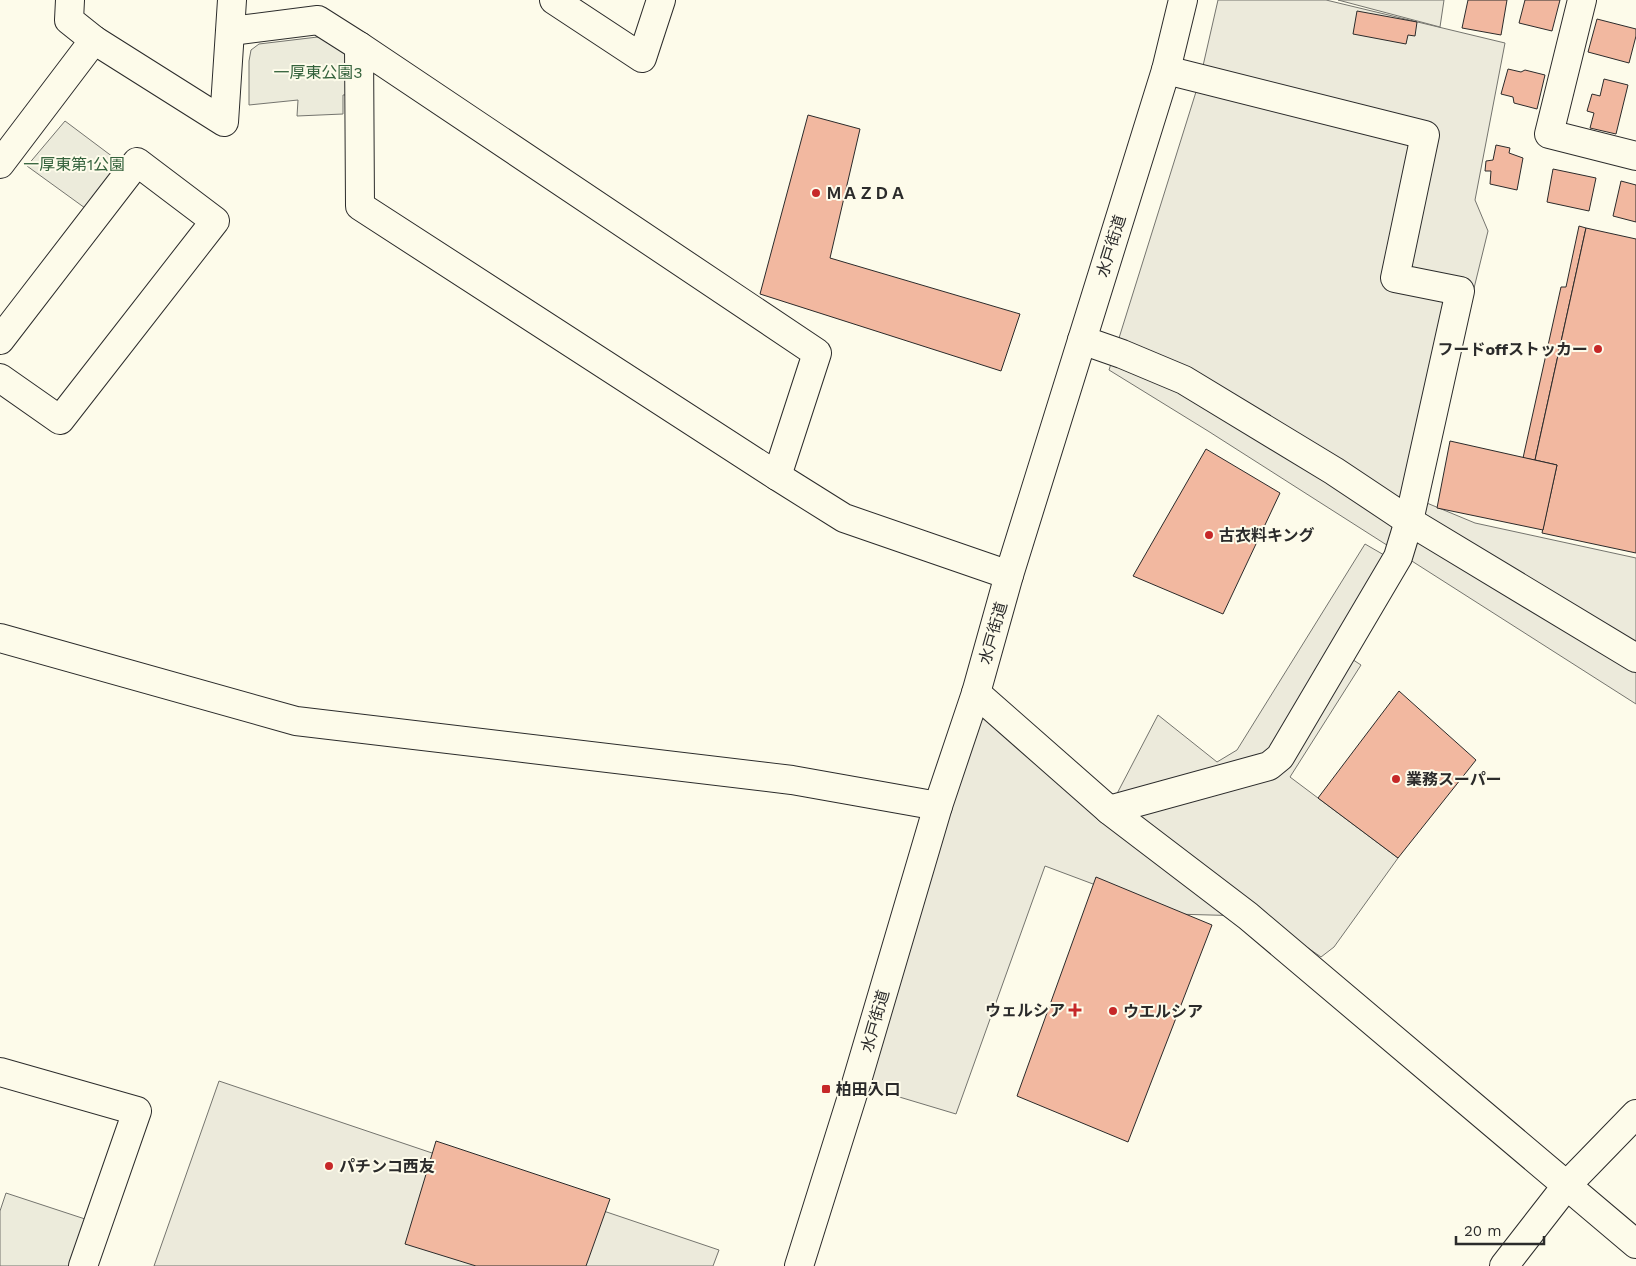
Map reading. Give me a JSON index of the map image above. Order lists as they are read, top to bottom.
{
  "streets": {
    "main road": ["水戸街道"]
  },
  "parks": ["一厚東公園3", "一厚東第1公園"],
  "places": {
    "other": [
      "ＭＡＺＤＡ",
      "フードoffストッカー",
      "古衣料キング",
      "業務スーパー",
      "ウエルシア",
      "パチンコ西友"
    ],
    "health": ["ウェルシア"],
    "transit": ["柏田入口"]
  },
  "scale_bar": "20 m"
}
